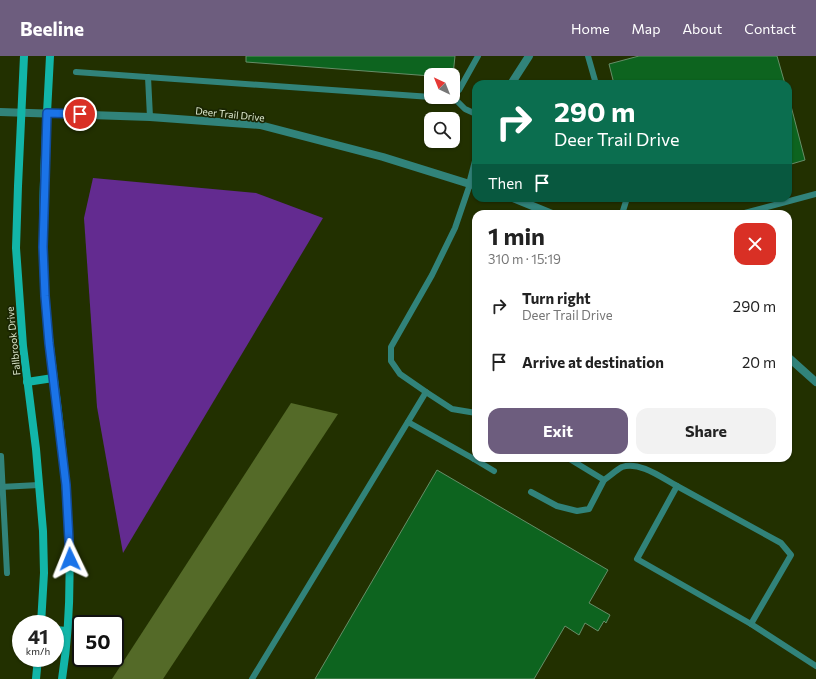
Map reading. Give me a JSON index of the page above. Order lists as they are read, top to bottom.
{
  "streets": {
    "main road": ["Fallbrook Drive"],
    "street": ["Deer Trail Drive"]
  },
  "crossings": [
    ["Deer Trail Drive", "Fallbrook Drive"]
  ],
  "north": "top left",
  "page": {
    "header": "Beeline",
    "nav": [
      "Home",
      "Map",
      "About",
      "Contact"
    ],
    "turn": ["290 m", "Deer Trail Drive"],
    "then": "Then",
    "heading": ["1 min", "310 m · 15:19"],
    "list": [
      {
        "name": "Turn right",
        "note": "Deer Trail Drive",
        "value": "290 m"
      },
      {
        "name": "Arrive at destination",
        "value": "20 m"
      }
    ],
    "buttons": ["Exit", "Share"],
    "speed": "41 km/h",
    "limit": "50"
  }
}
